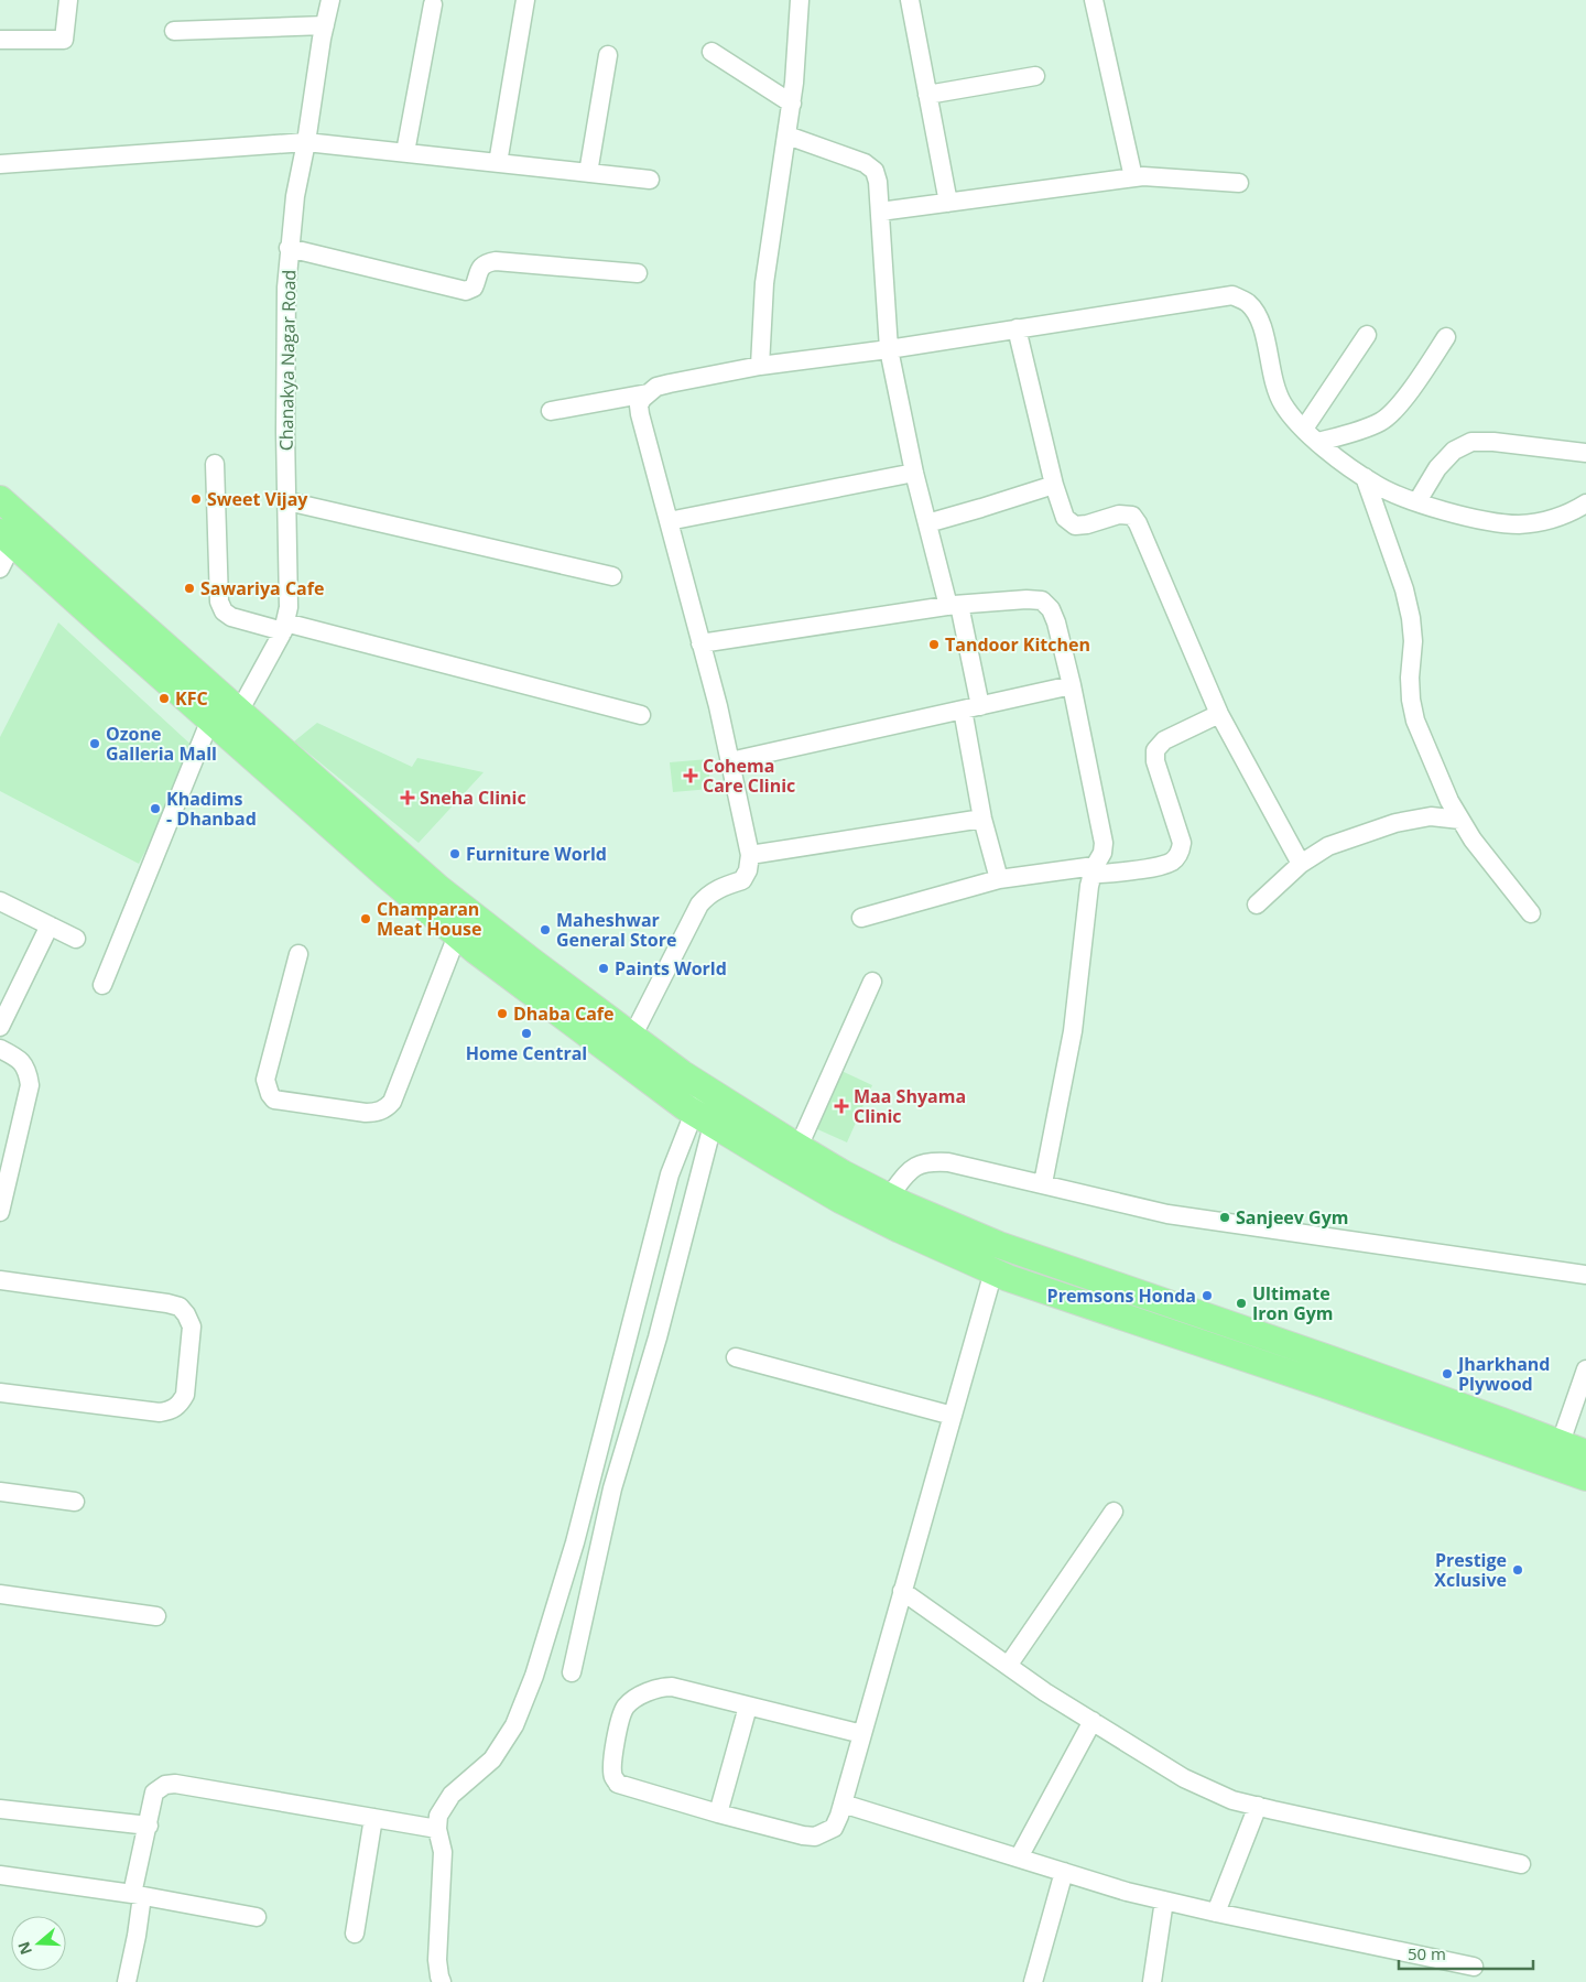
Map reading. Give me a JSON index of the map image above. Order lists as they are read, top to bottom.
{
  "streets": {
    "street": ["Chanakya Nagar Road"]
  },
  "places": {
    "other": [
      "Sweet Vijay",
      "Sawariya Cafe",
      "Tandoor Kitchen",
      "KFC",
      "Ozone Galleria Mall",
      "Khadims - Dhanbad",
      "Furniture World",
      "Champaran Meat House",
      "Maheshwar General Store",
      "Paints World",
      "Dhaba Cafe",
      "Home Central",
      "Sanjeev Gym",
      "Premsons Honda",
      "Ultimate Iron Gym",
      "Jharkhand Plywood",
      "Prestige Xclusive"
    ],
    "health": ["Cohema Care Clinic", "Sneha Clinic", "Maa Shyama Clinic"]
  },
  "scale_bar": "50 m",
  "north": "left"
}
